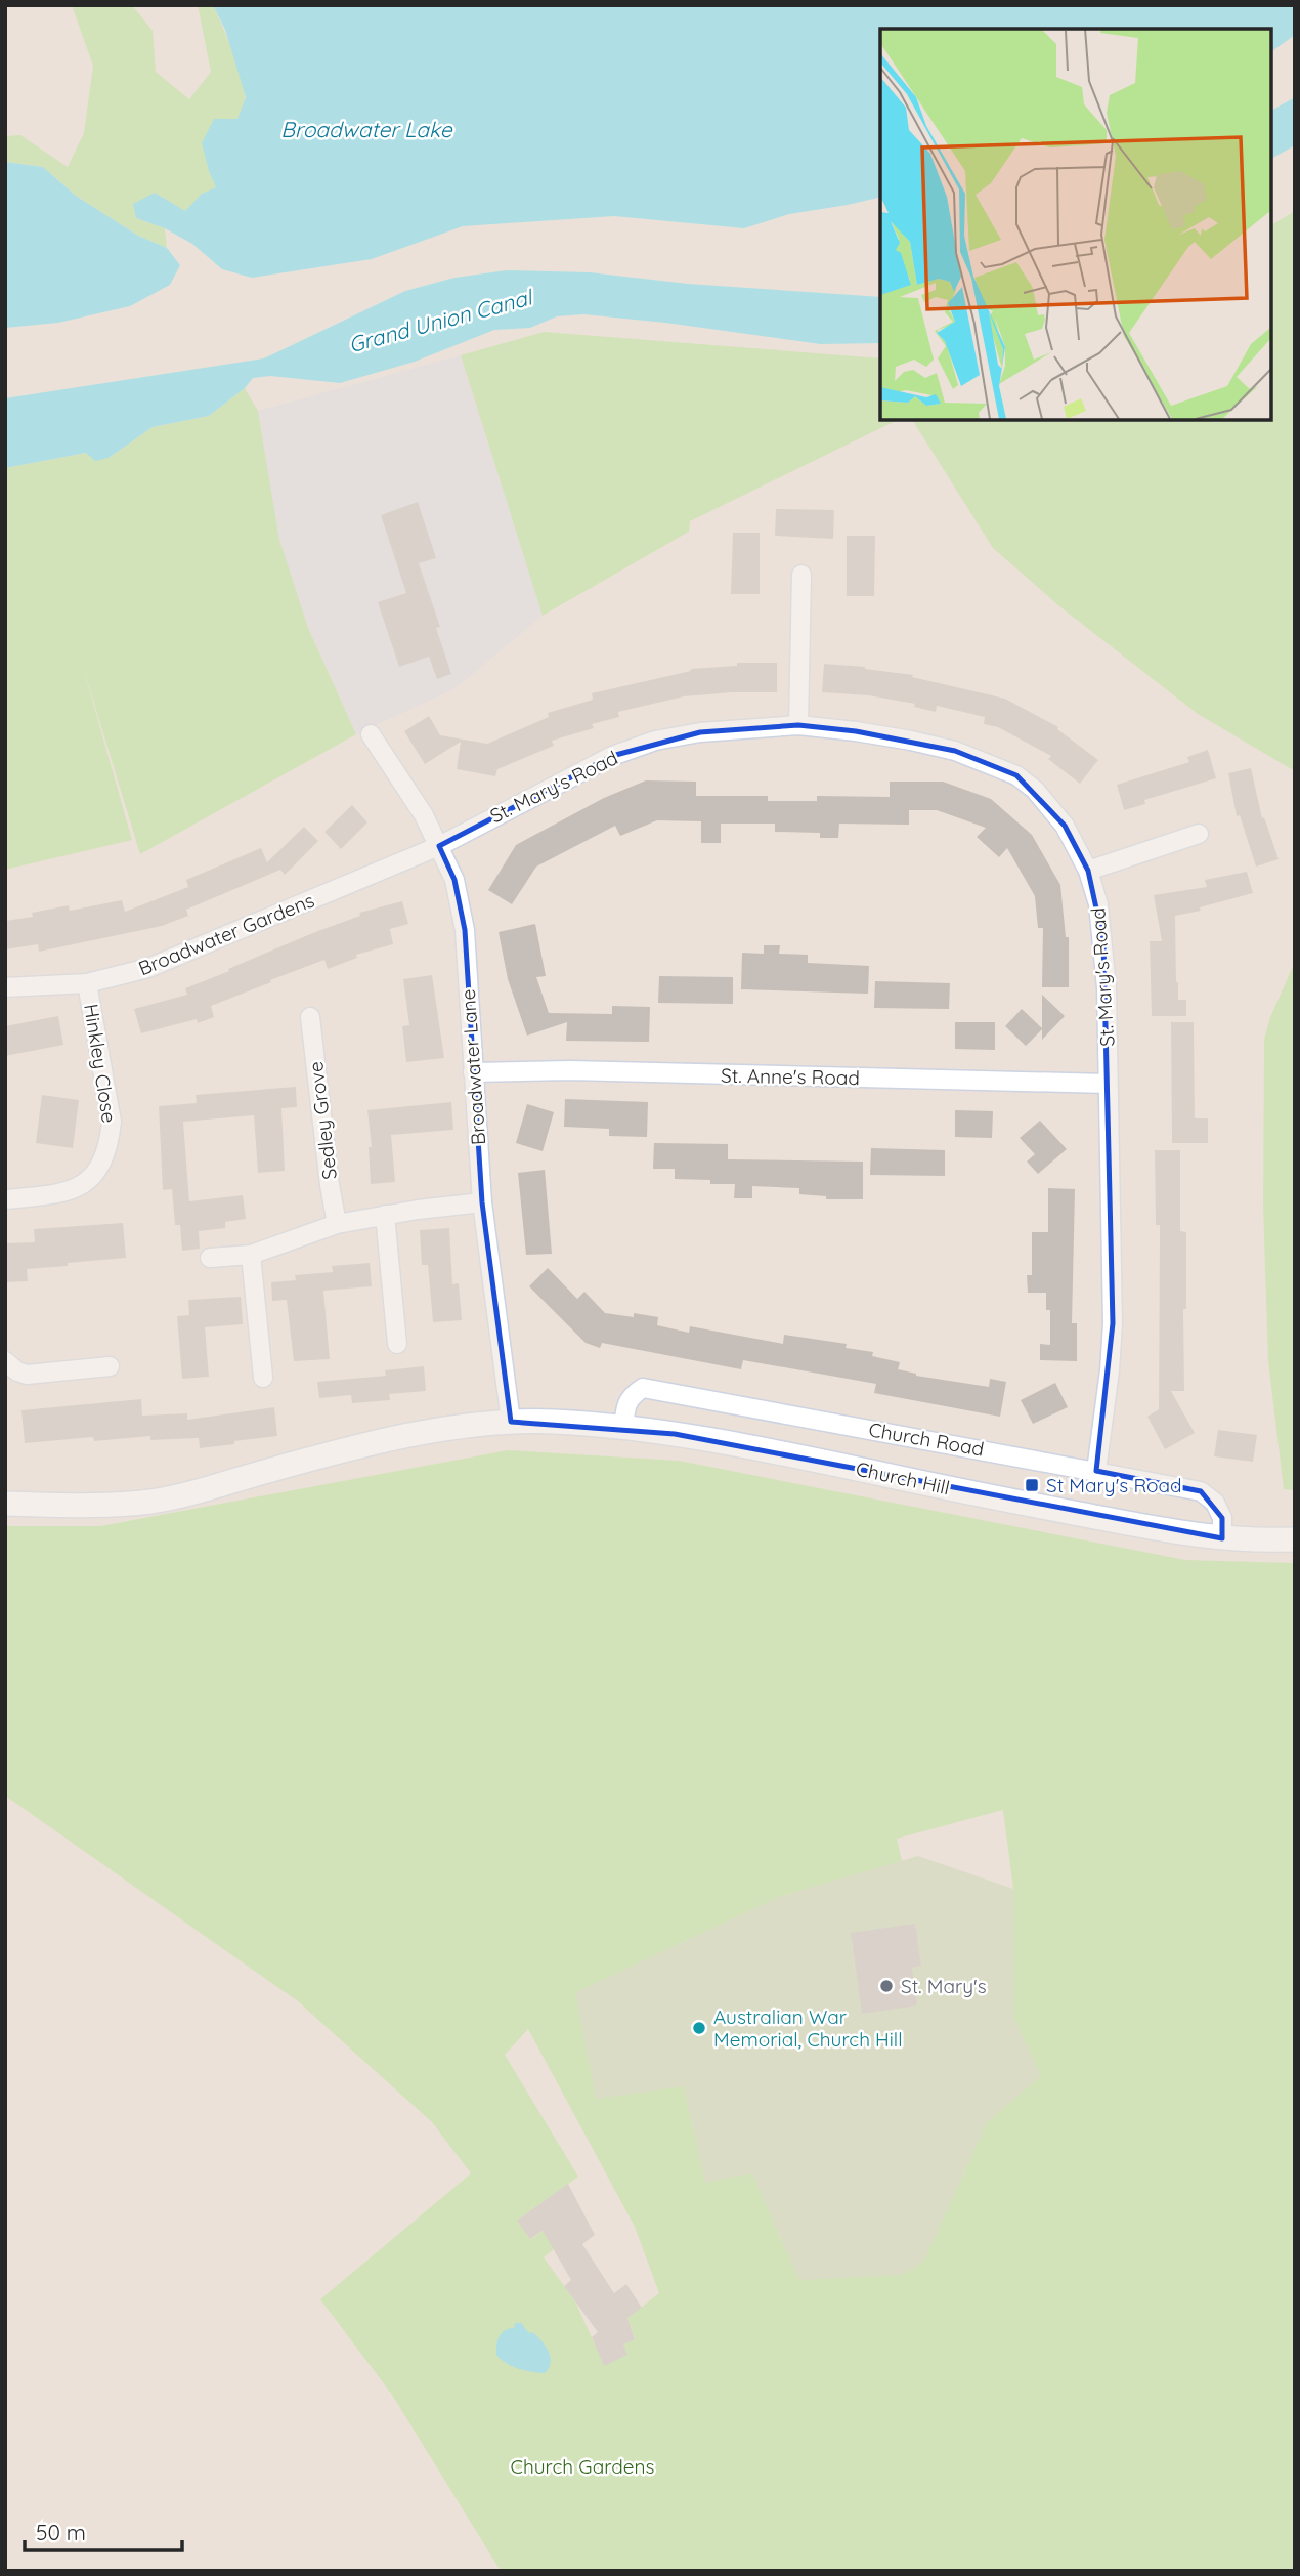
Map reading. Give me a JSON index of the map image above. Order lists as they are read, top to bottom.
{
  "streets": {
    "street": [
      "St. Mary's Road",
      "Broadwater Gardens",
      "Hinkley Close",
      "Broadwater Lane",
      "St. Anne's Road",
      "Sedley Grove",
      "Church Road",
      "Church Hill"
    ]
  },
  "crossings": [
    ["St. Mary's Road", "Broadwater Gardens"],
    ["St. Mary's Road", "Broadwater Lane"],
    ["St. Mary's Road", "St. Anne's Road"],
    ["St. Mary's Road", "Church Road"],
    ["Broadwater Gardens", "Hinkley Close"],
    ["Broadwater Gardens", "Broadwater Lane"],
    ["Broadwater Lane", "St. Anne's Road"],
    ["Broadwater Lane", "Church Hill"],
    ["Church Road", "Church Hill"]
  ],
  "water": ["Broadwater Lake", "Grand Union Canal"],
  "parks": ["Church Gardens"],
  "places": {
    "transit": ["St Mary's Road"],
    "other": ["St. Mary's", "Australian War Memorial, Church Hill"]
  },
  "scale_bar": "50 m"
}
